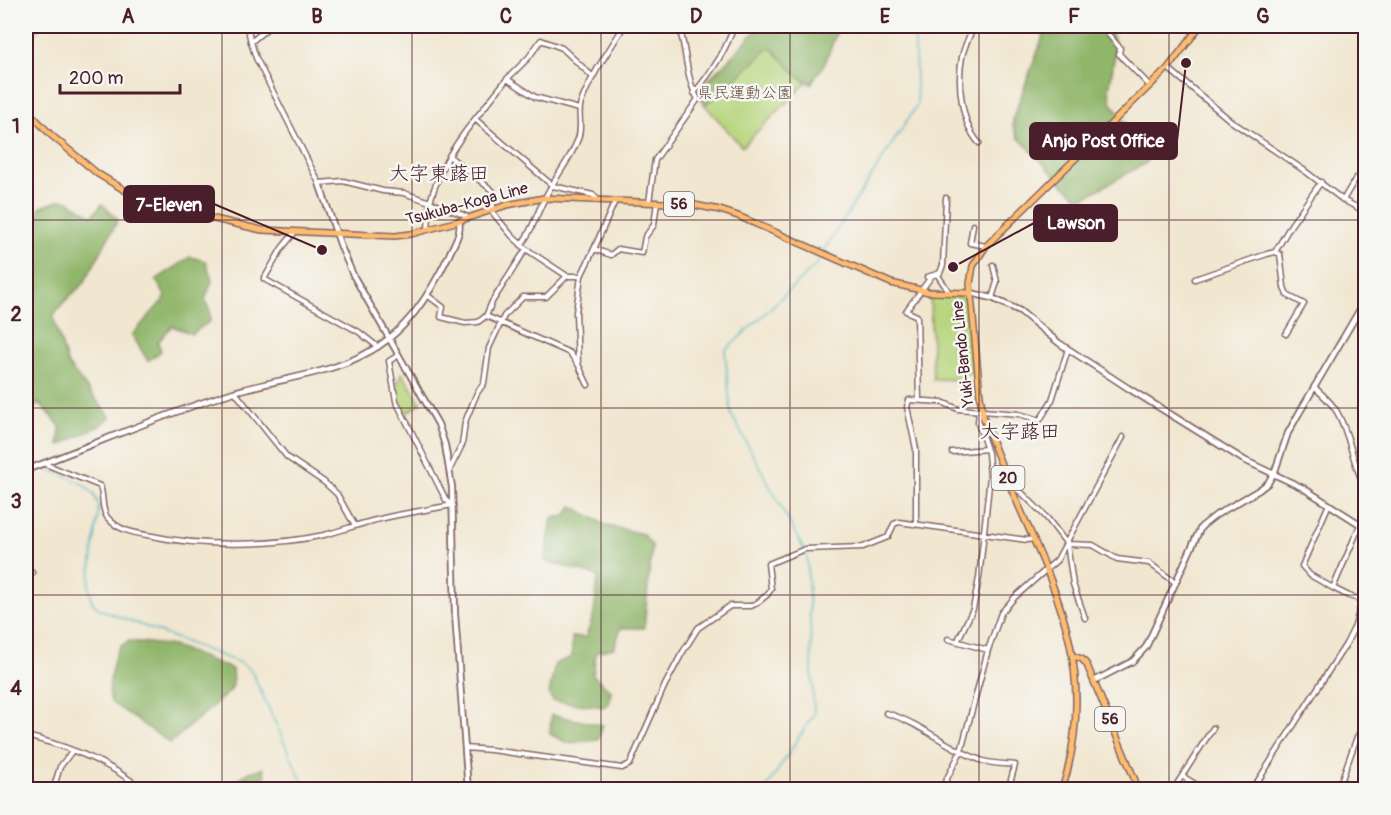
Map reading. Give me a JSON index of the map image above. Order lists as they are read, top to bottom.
{
  "streets": {
    "main road": [
      "Tsukuba-Koga Line",
      "56",
      "Yuki-Bando Line",
      "20"
    ]
  },
  "crossings": [
    ["Tsukuba-Koga Line", "Yuki-Bando Line"],
    ["56", "Yuki-Bando Line"]
  ],
  "districts": ["大字東蕗田", "大字蕗田"],
  "parks": ["県民運動公園"],
  "places": ["Anjo Post Office", "7-Eleven", "Lawson"],
  "scale_bar": "200 m",
  "grid": {
    "columns": [
      "A",
      "B",
      "C",
      "D",
      "E",
      "F",
      "G"
    ],
    "rows": [
      "1",
      "2",
      "3",
      "4"
    ]
  }
}
